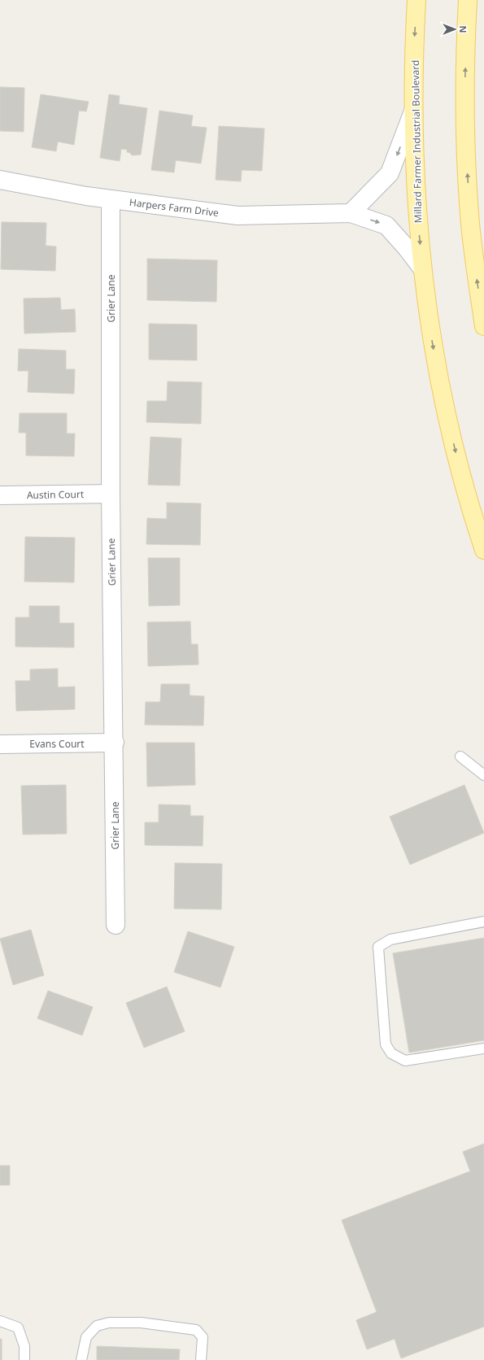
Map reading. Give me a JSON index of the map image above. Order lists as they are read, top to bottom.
{
  "streets": {
    "main road": ["Millard Farmer Industrial Boulevard"],
    "street": [
      "Harpers Farm Drive",
      "Grier Lane",
      "Austin Court",
      "Evans Court"
    ]
  },
  "crossings": [
    ["Millard Farmer Industrial Boulevard", "Harpers Farm Drive"],
    ["Harpers Farm Drive", "Grier Lane"],
    ["Grier Lane", "Austin Court"],
    ["Grier Lane", "Evans Court"]
  ],
  "north": "right"
}
